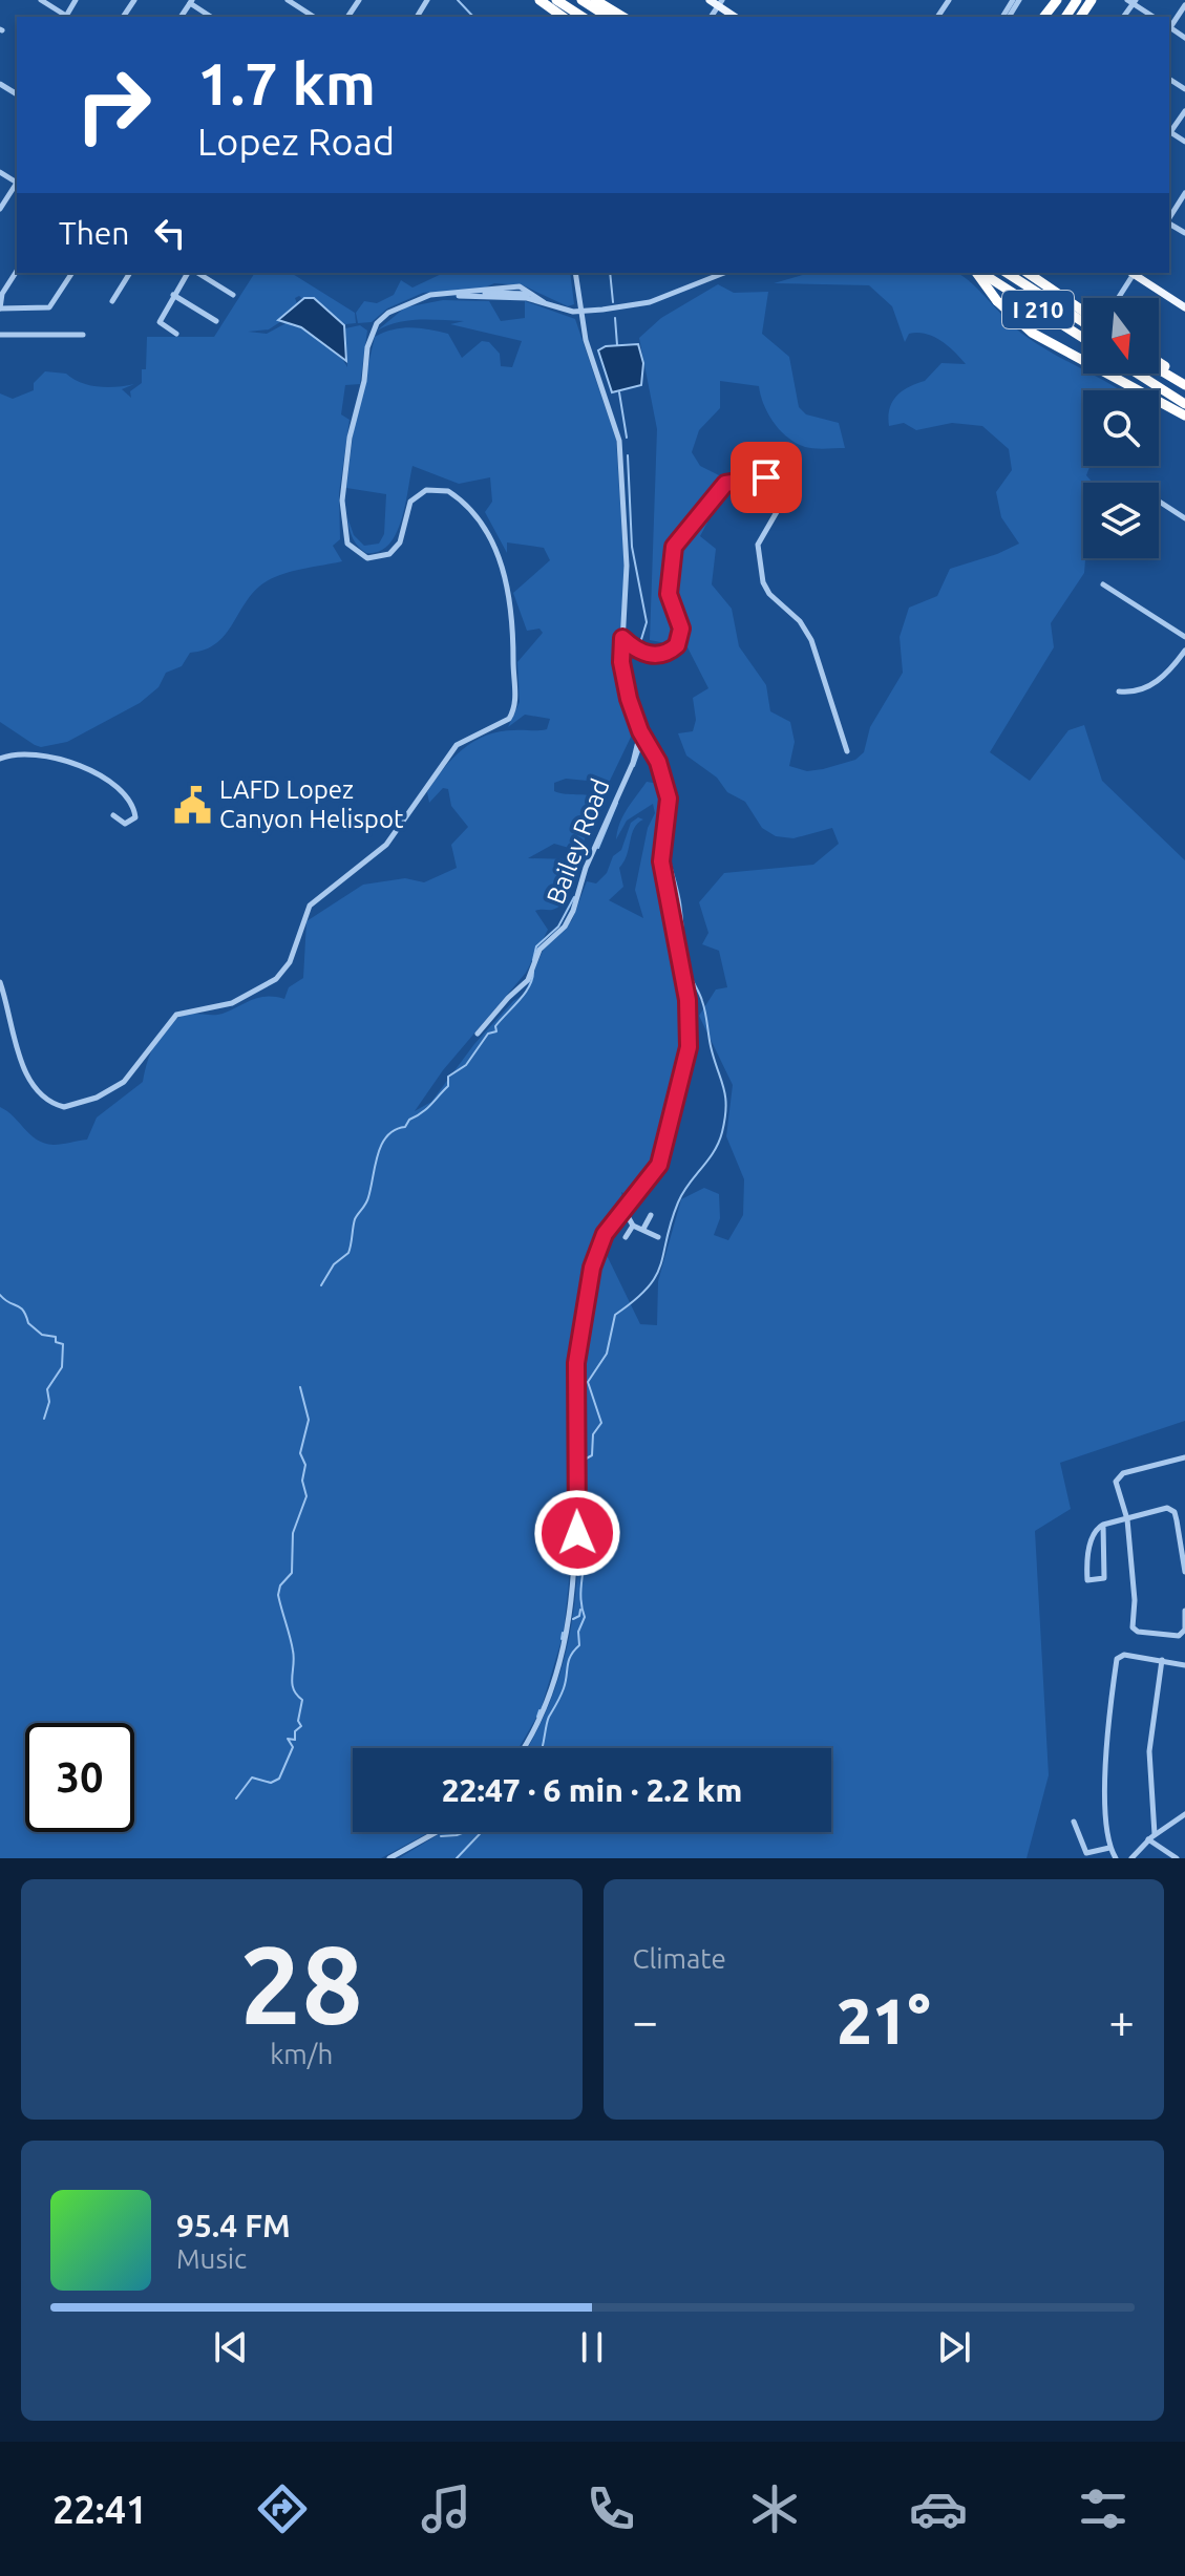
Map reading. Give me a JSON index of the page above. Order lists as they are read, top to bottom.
{
  "streets": {
    "highway": ["I 210"],
    "street": ["Bailey Road"]
  },
  "places": {
    "public building": ["LAFD Lopez Canyon Helispot"]
  },
  "north": "bottom",
  "page": {
    "turn": ["1.7 km", "Lopez Road"],
    "then": "Then",
    "limit": "30",
    "trip": "22:47 · 6 min · 2.2 km",
    "tile": [
      ["28", "km/h"],
      "Climate"
    ],
    "heat": ["−", "21°", "+"],
    "song": ["95.4 FM", "Music"],
    "tabs": "22:41"
  }
}
